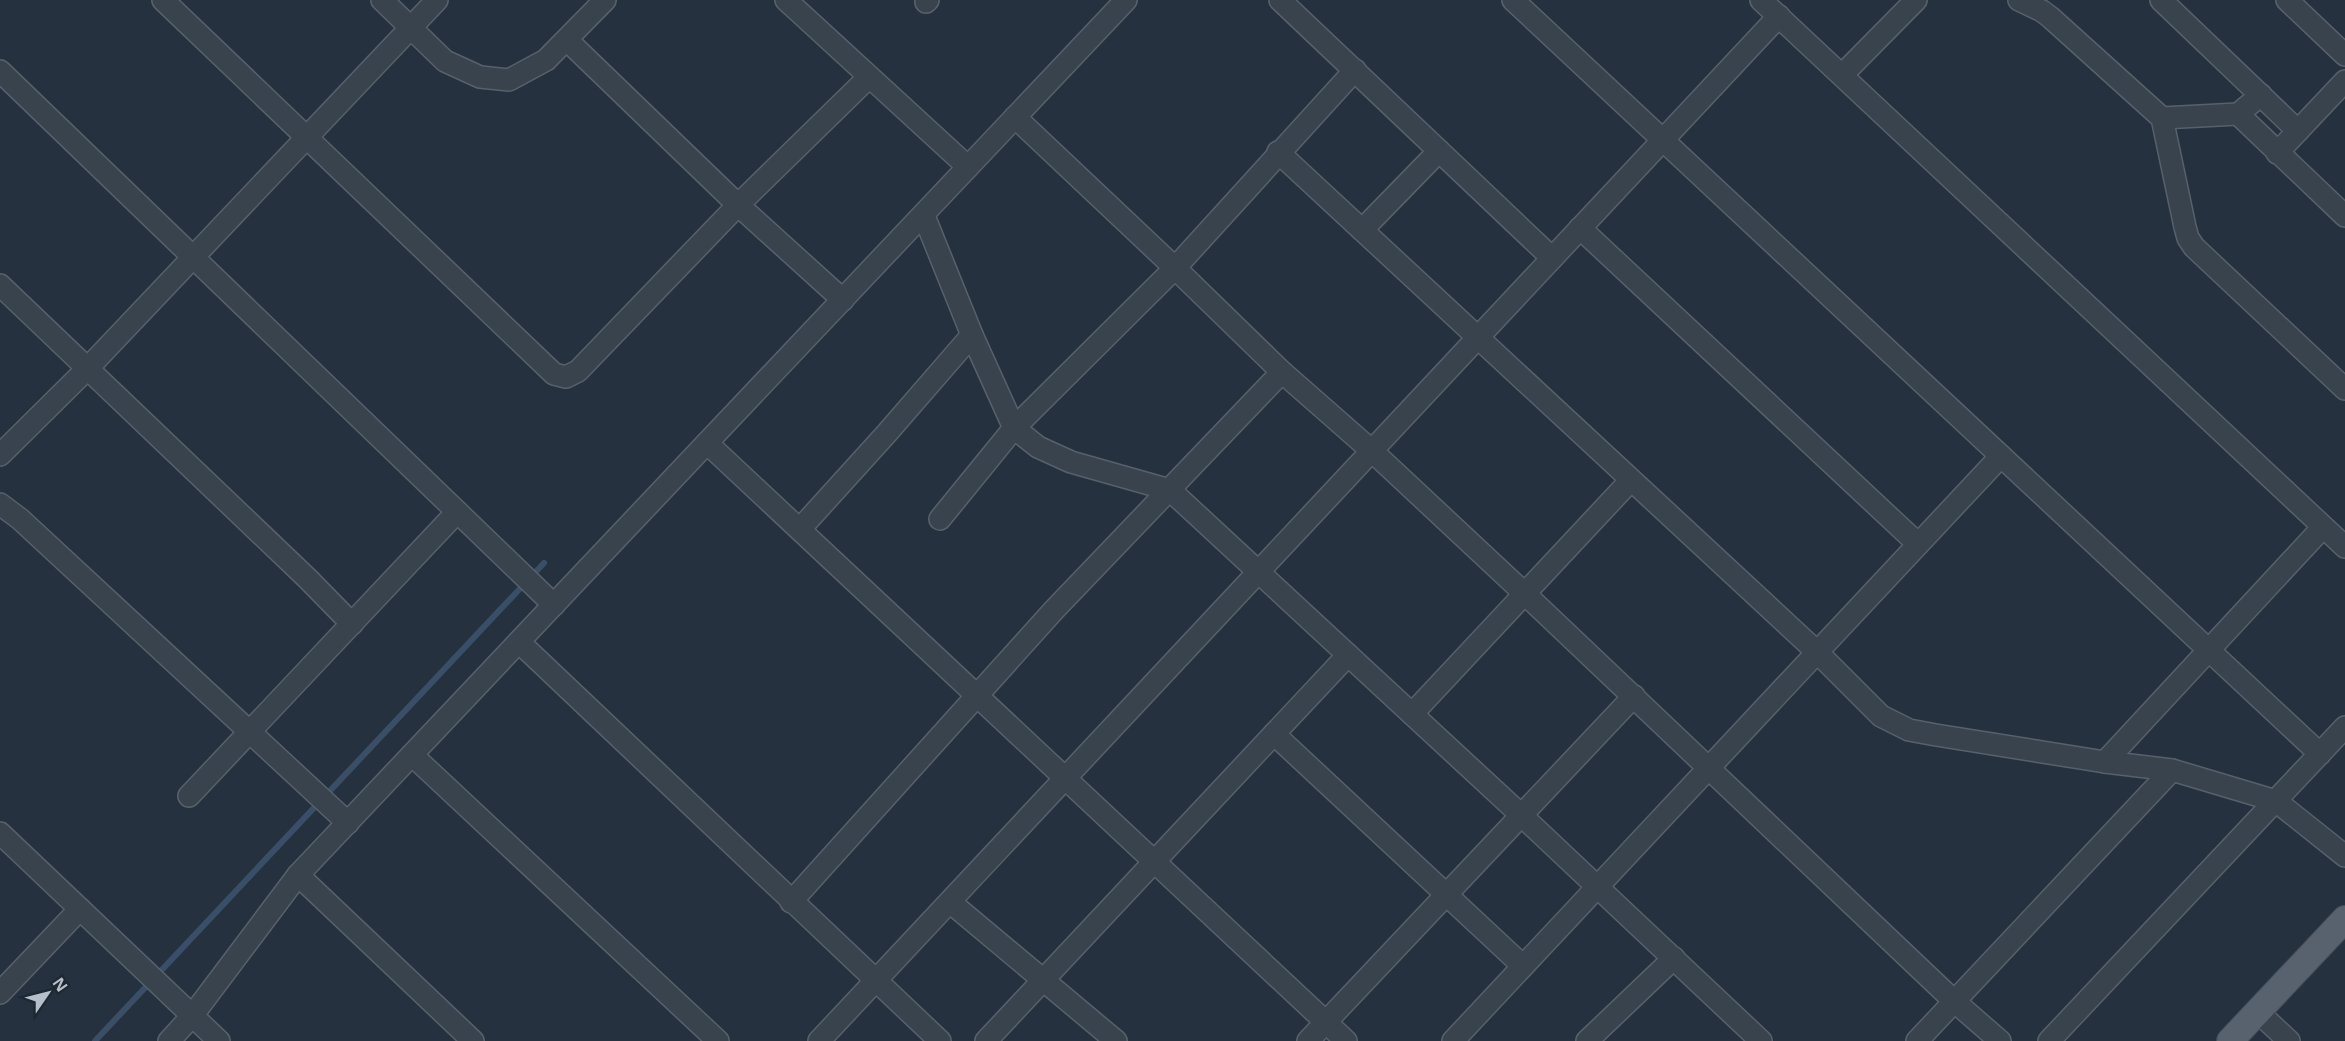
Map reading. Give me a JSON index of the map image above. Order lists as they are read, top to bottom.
{
  "north": "top right"
}
